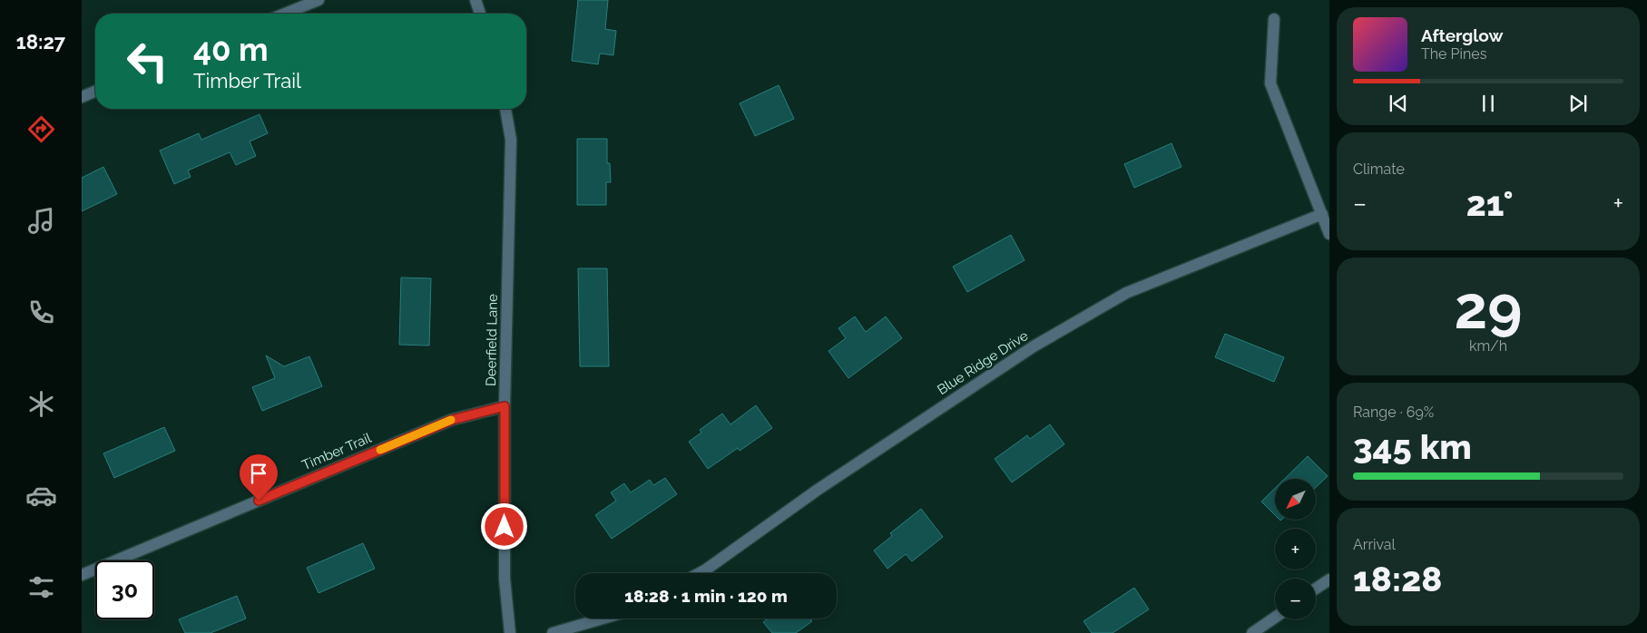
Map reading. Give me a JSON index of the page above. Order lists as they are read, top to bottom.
{
  "streets": {
    "street": ["Deerfield Lane", "Blue Ridge Drive", "Timber Trail"]
  },
  "crossings": [
    ["Deerfield Lane", "Timber Trail"]
  ],
  "north": "bottom left",
  "page": {
    "tabs": "18:27",
    "turn": ["40 m", "Timber Trail"],
    "song": ["Afterglow", "The Pines"],
    "tile": [
      "Climate",
      ["29", "km/h"],
      ["Range · 69%", "345 km"],
      ["Arrival", "18:28"]
    ],
    "heat": ["−", "21°", "+"],
    "map_buttons": ["+", "−"],
    "limit": "30",
    "trip": "18:28 · 1 min · 120 m"
  }
}
